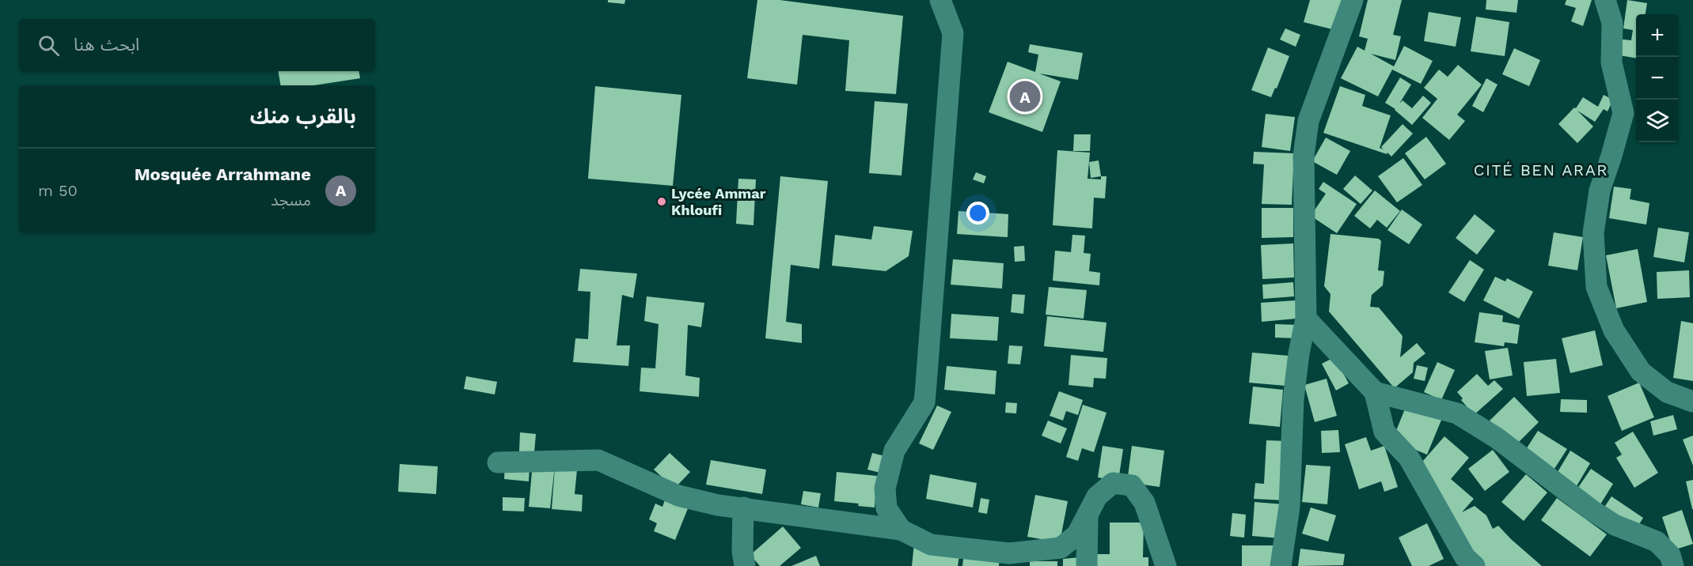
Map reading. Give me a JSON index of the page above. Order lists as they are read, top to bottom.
{
  "districts": ["CITÉ BEN ARAR"],
  "places": ["Lycée Ammar Khloufi"],
  "page": {
    "map_buttons": ["+", "−"],
    "search": "ابحث هنا",
    "pins": "A",
    "heading": "بالقرب منك",
    "list": [
      {
        "mark": "A",
        "name": "Mosquée Arrahmane",
        "note": "مسجد",
        "value": "50 m"
      }
    ]
  }
}
